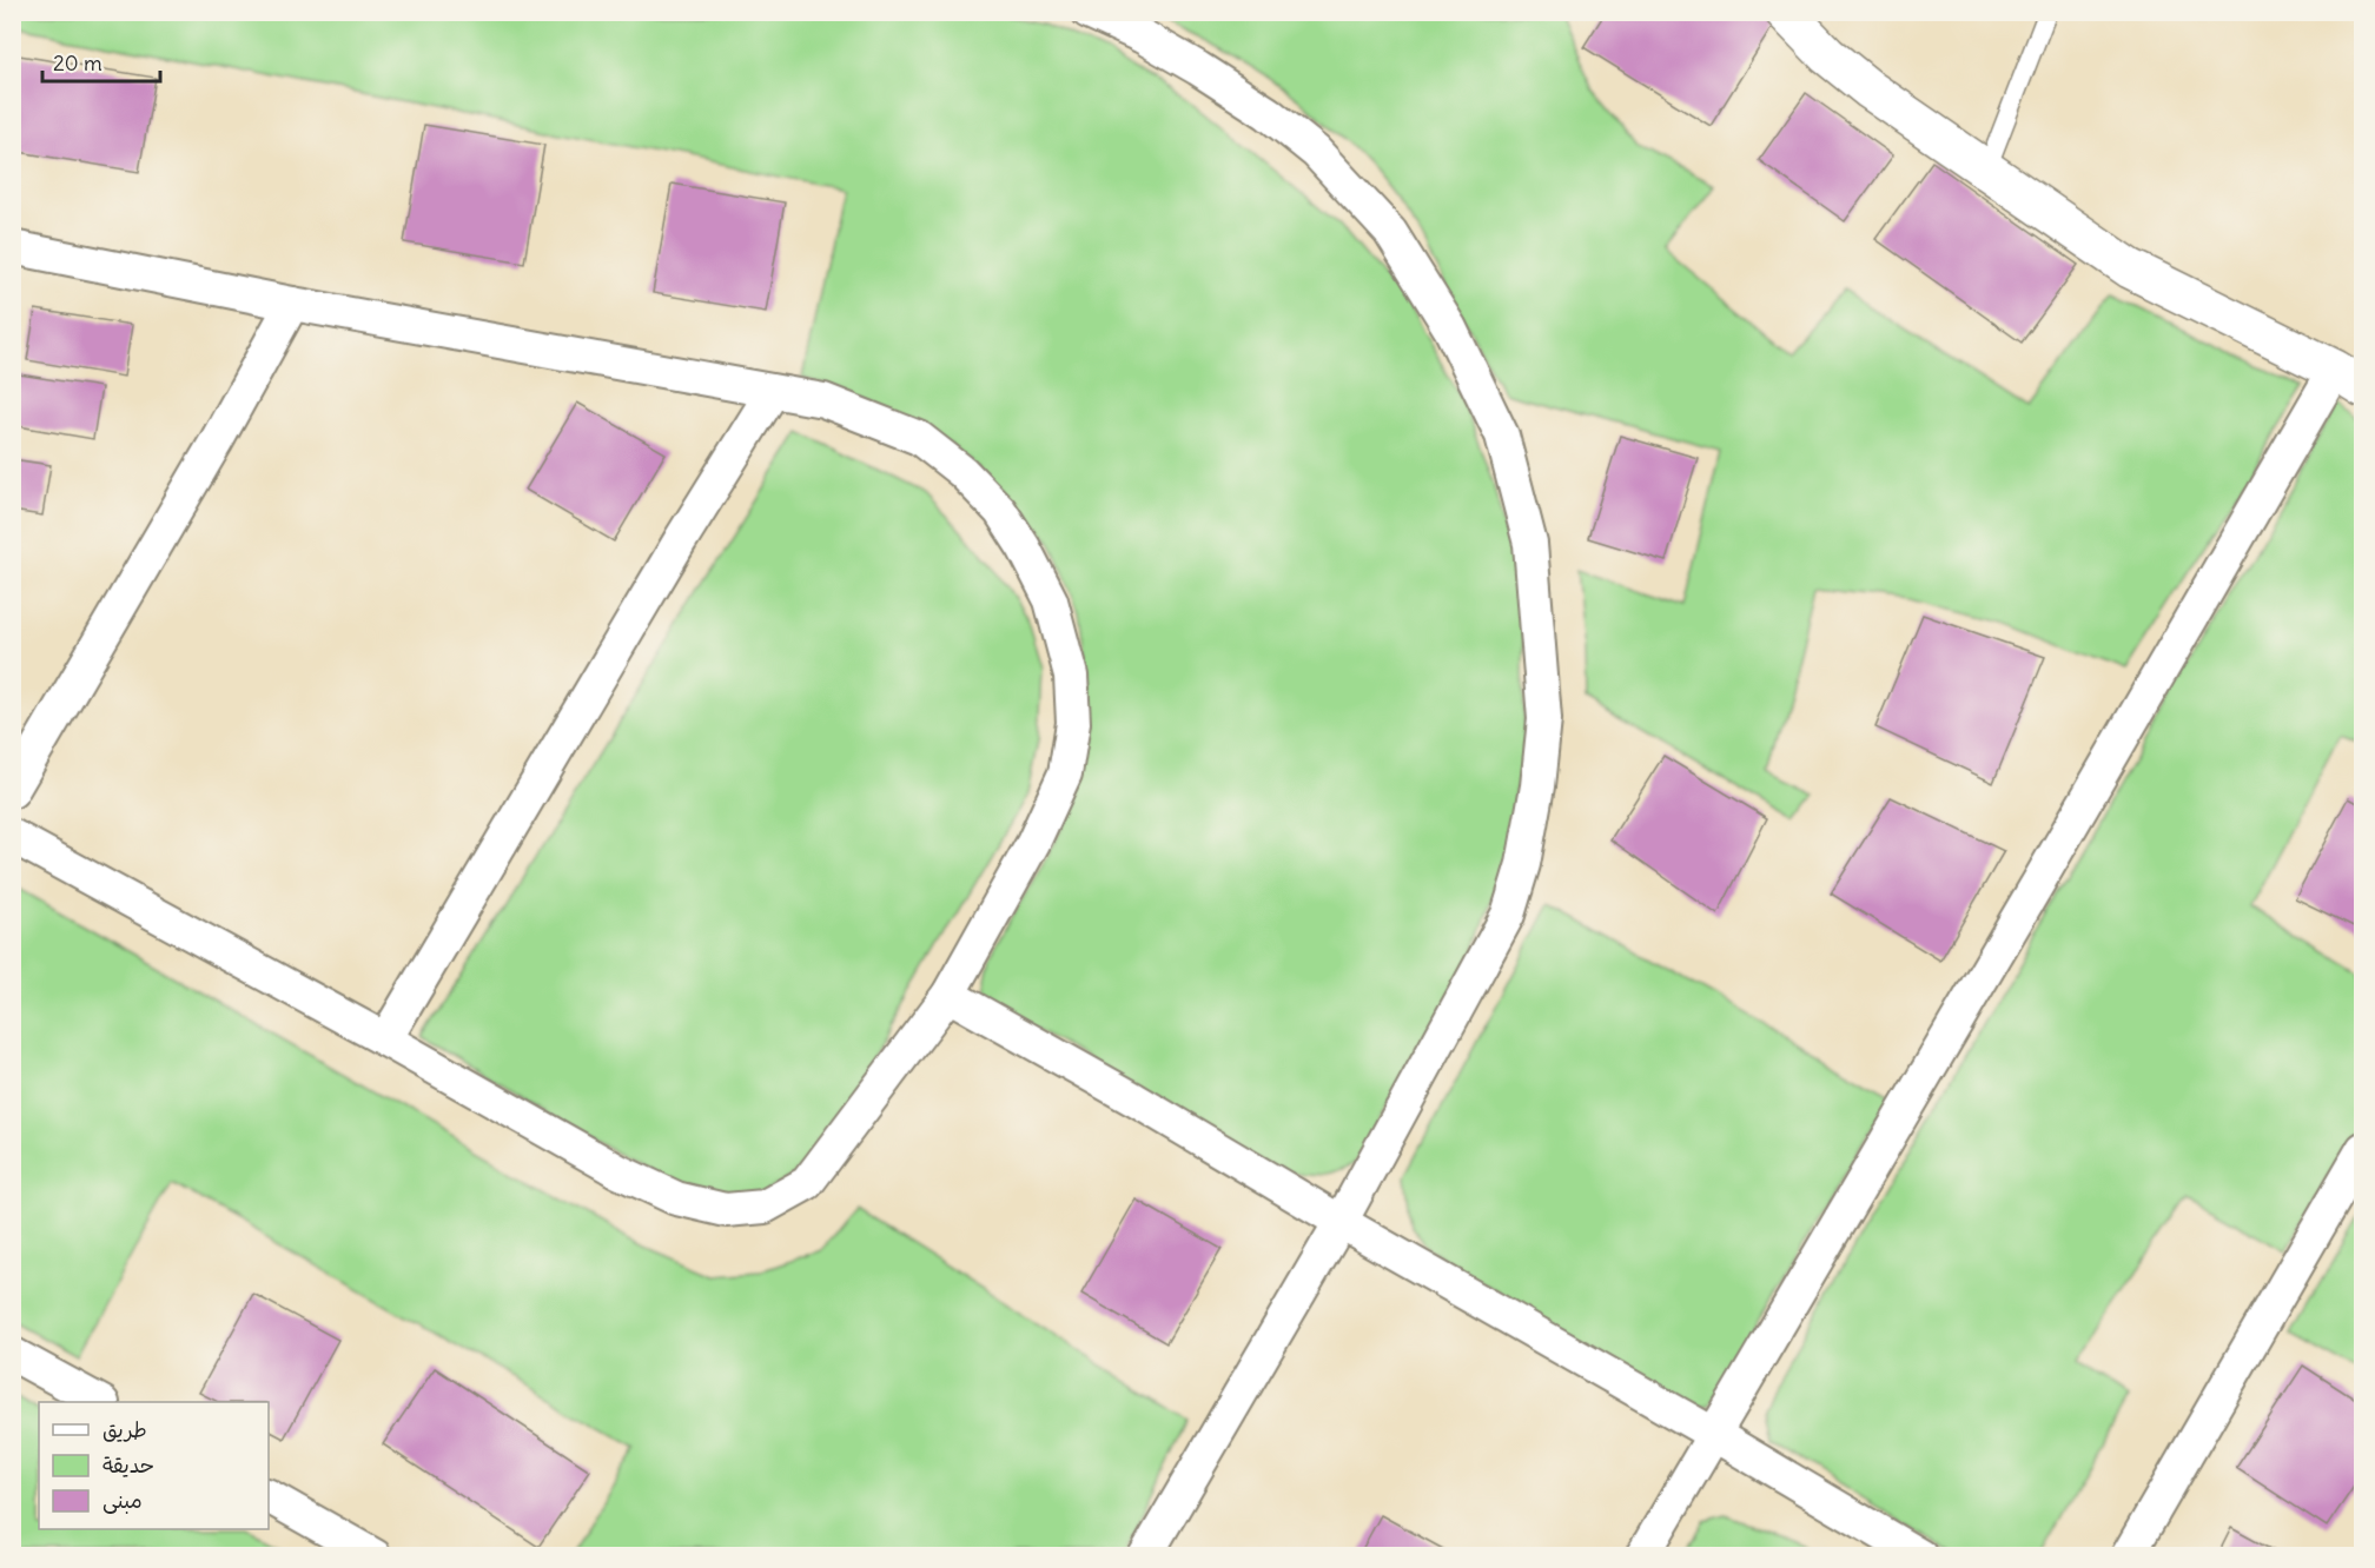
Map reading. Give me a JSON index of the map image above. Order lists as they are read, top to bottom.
{
  "legend": ["طريق", "حديقة", "مبنى"],
  "scale_bar": "20 m"
}
